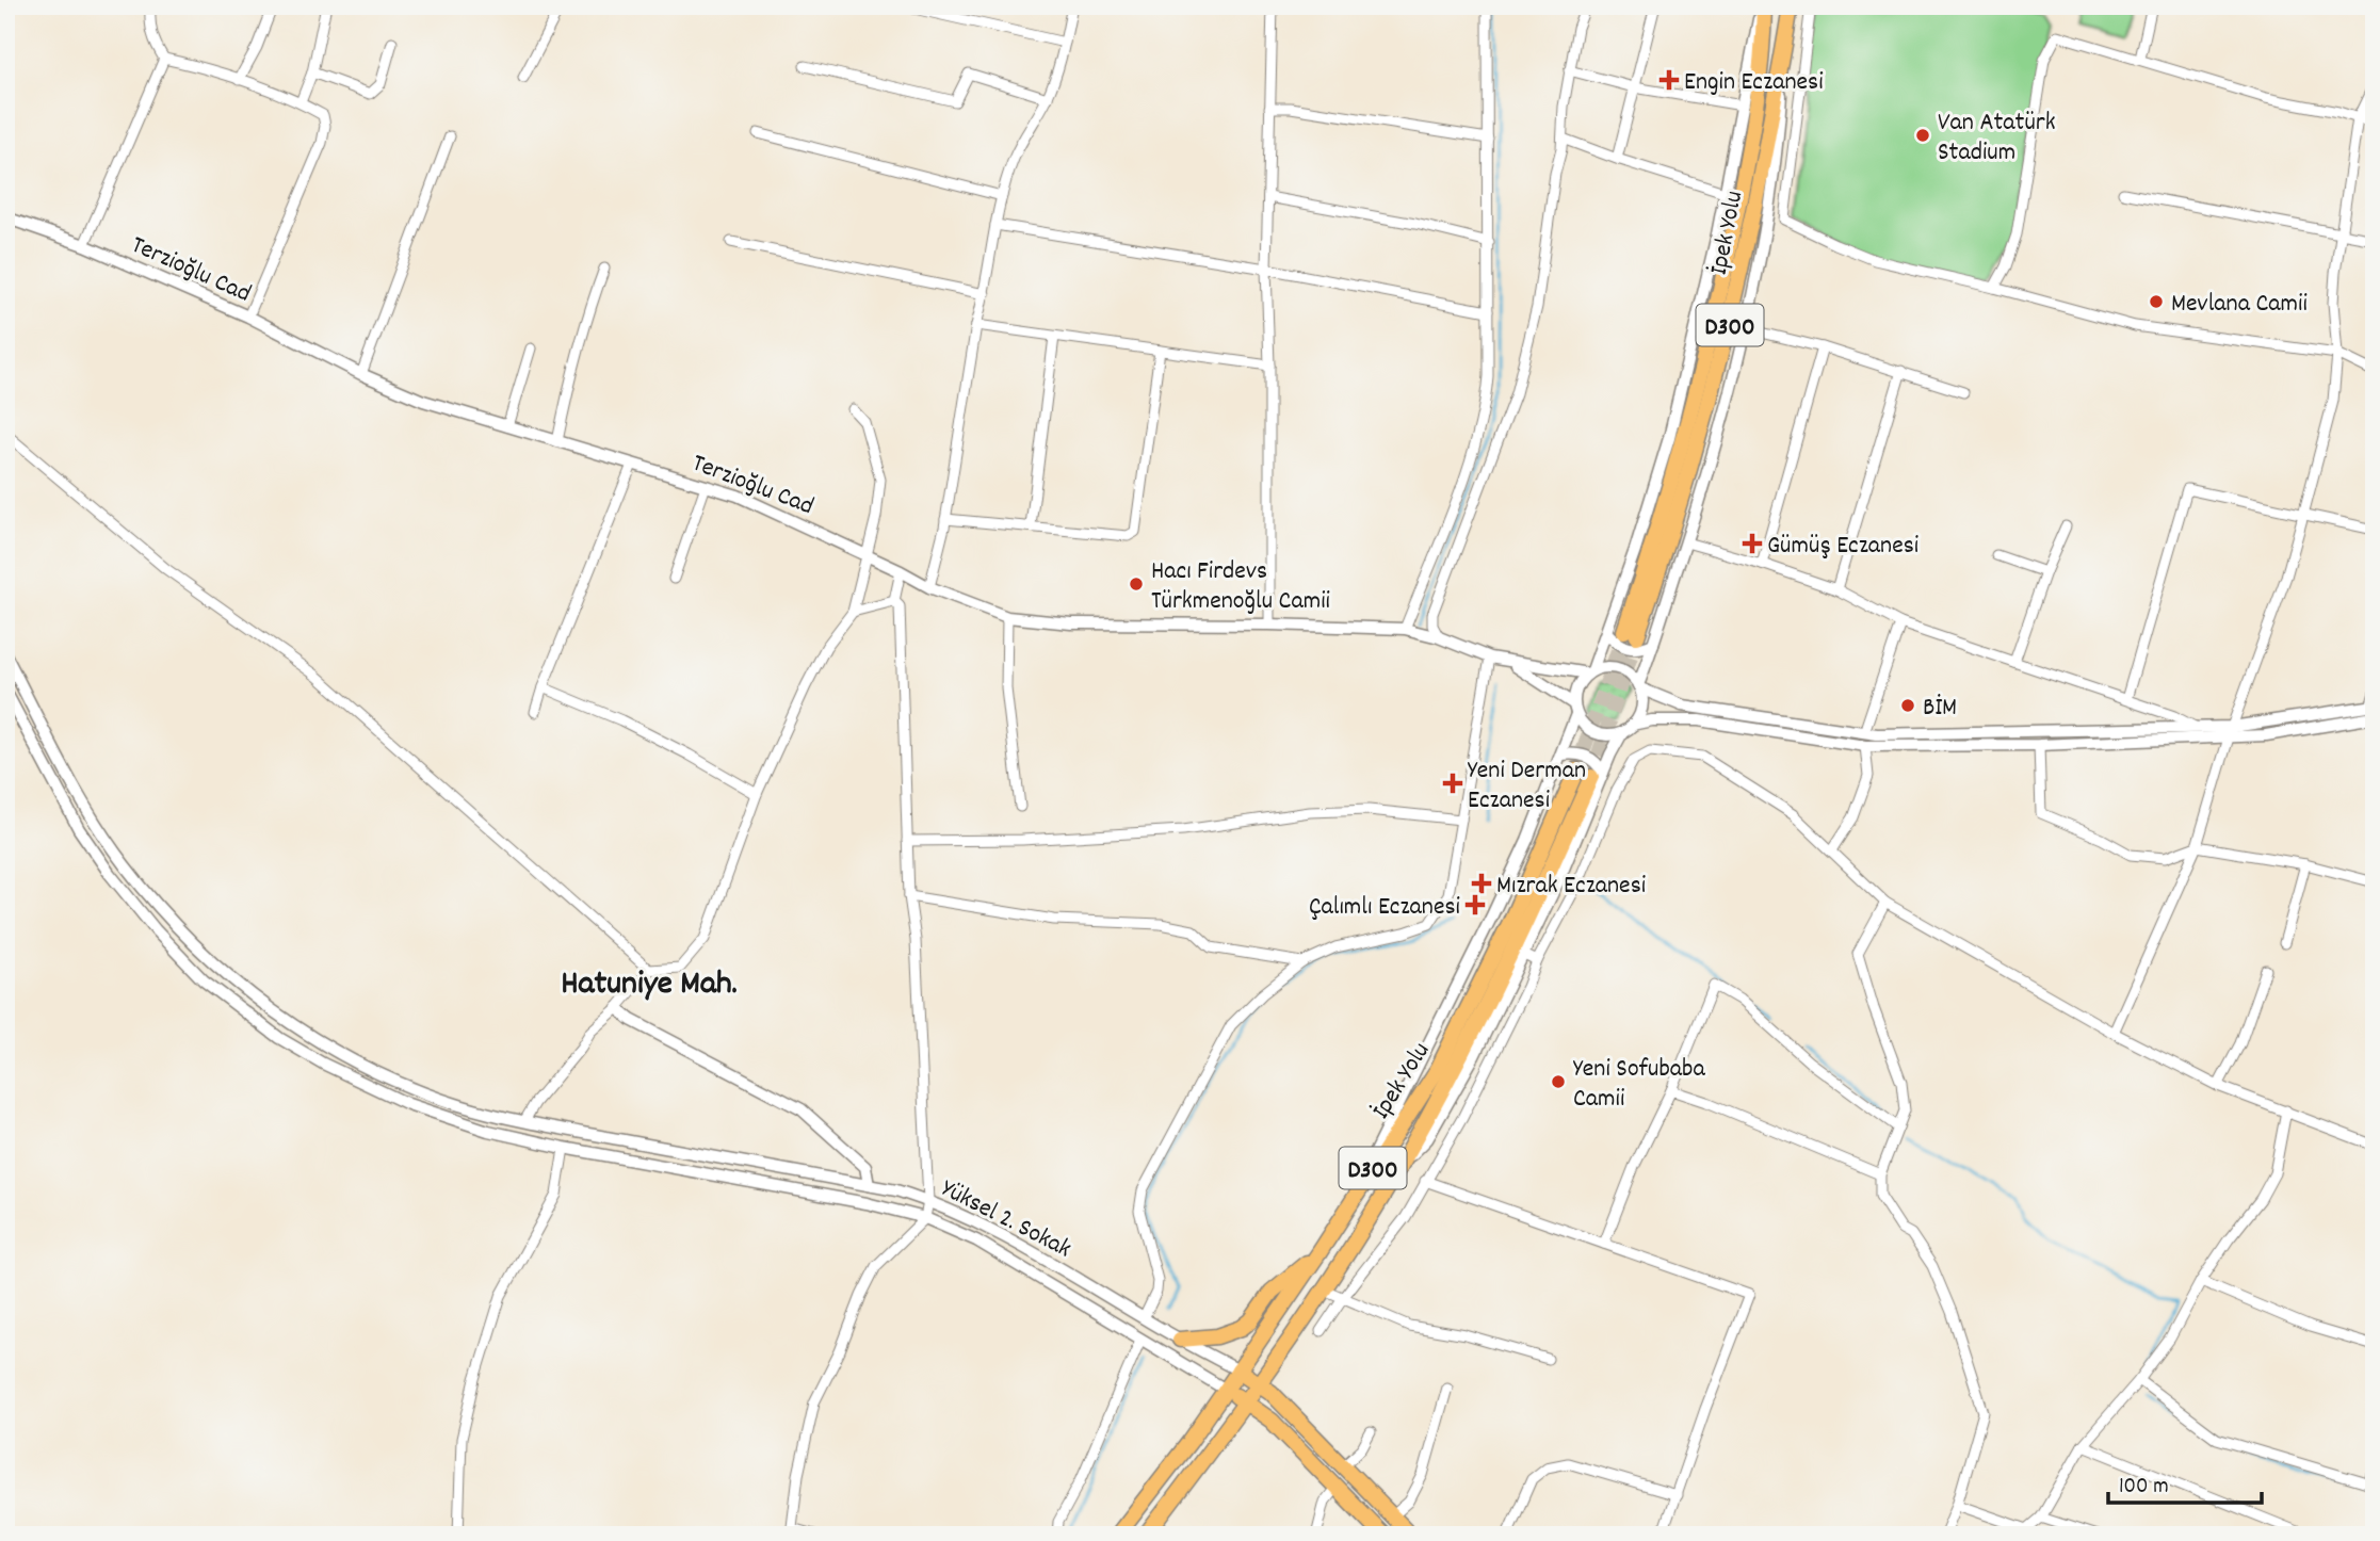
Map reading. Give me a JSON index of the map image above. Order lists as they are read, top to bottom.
{
  "streets": {
    "highway": ["İpek Yolu", "D300"],
    "street": ["Terzioğlu Cad", "Yüksel 2. Sokak"]
  },
  "crossings": [
    ["İpek Yolu", "Yüksel 2. Sokak"]
  ],
  "districts": ["Hatuniye Mah."],
  "places": {
    "health": [
      "Engin Eczanesi",
      "Gümüş Eczanesi",
      "Yeni Derman Eczanesi",
      "Mızrak Eczanesi",
      "Çalımlı Eczanesi"
    ],
    "other": [
      "Van Atatürk Stadium",
      "Mevlana Camii",
      "Hacı Firdevs Türkmenoğlu Camii",
      "BİM",
      "Yeni Sofubaba Camii"
    ]
  },
  "scale_bar": "100 m"
}
